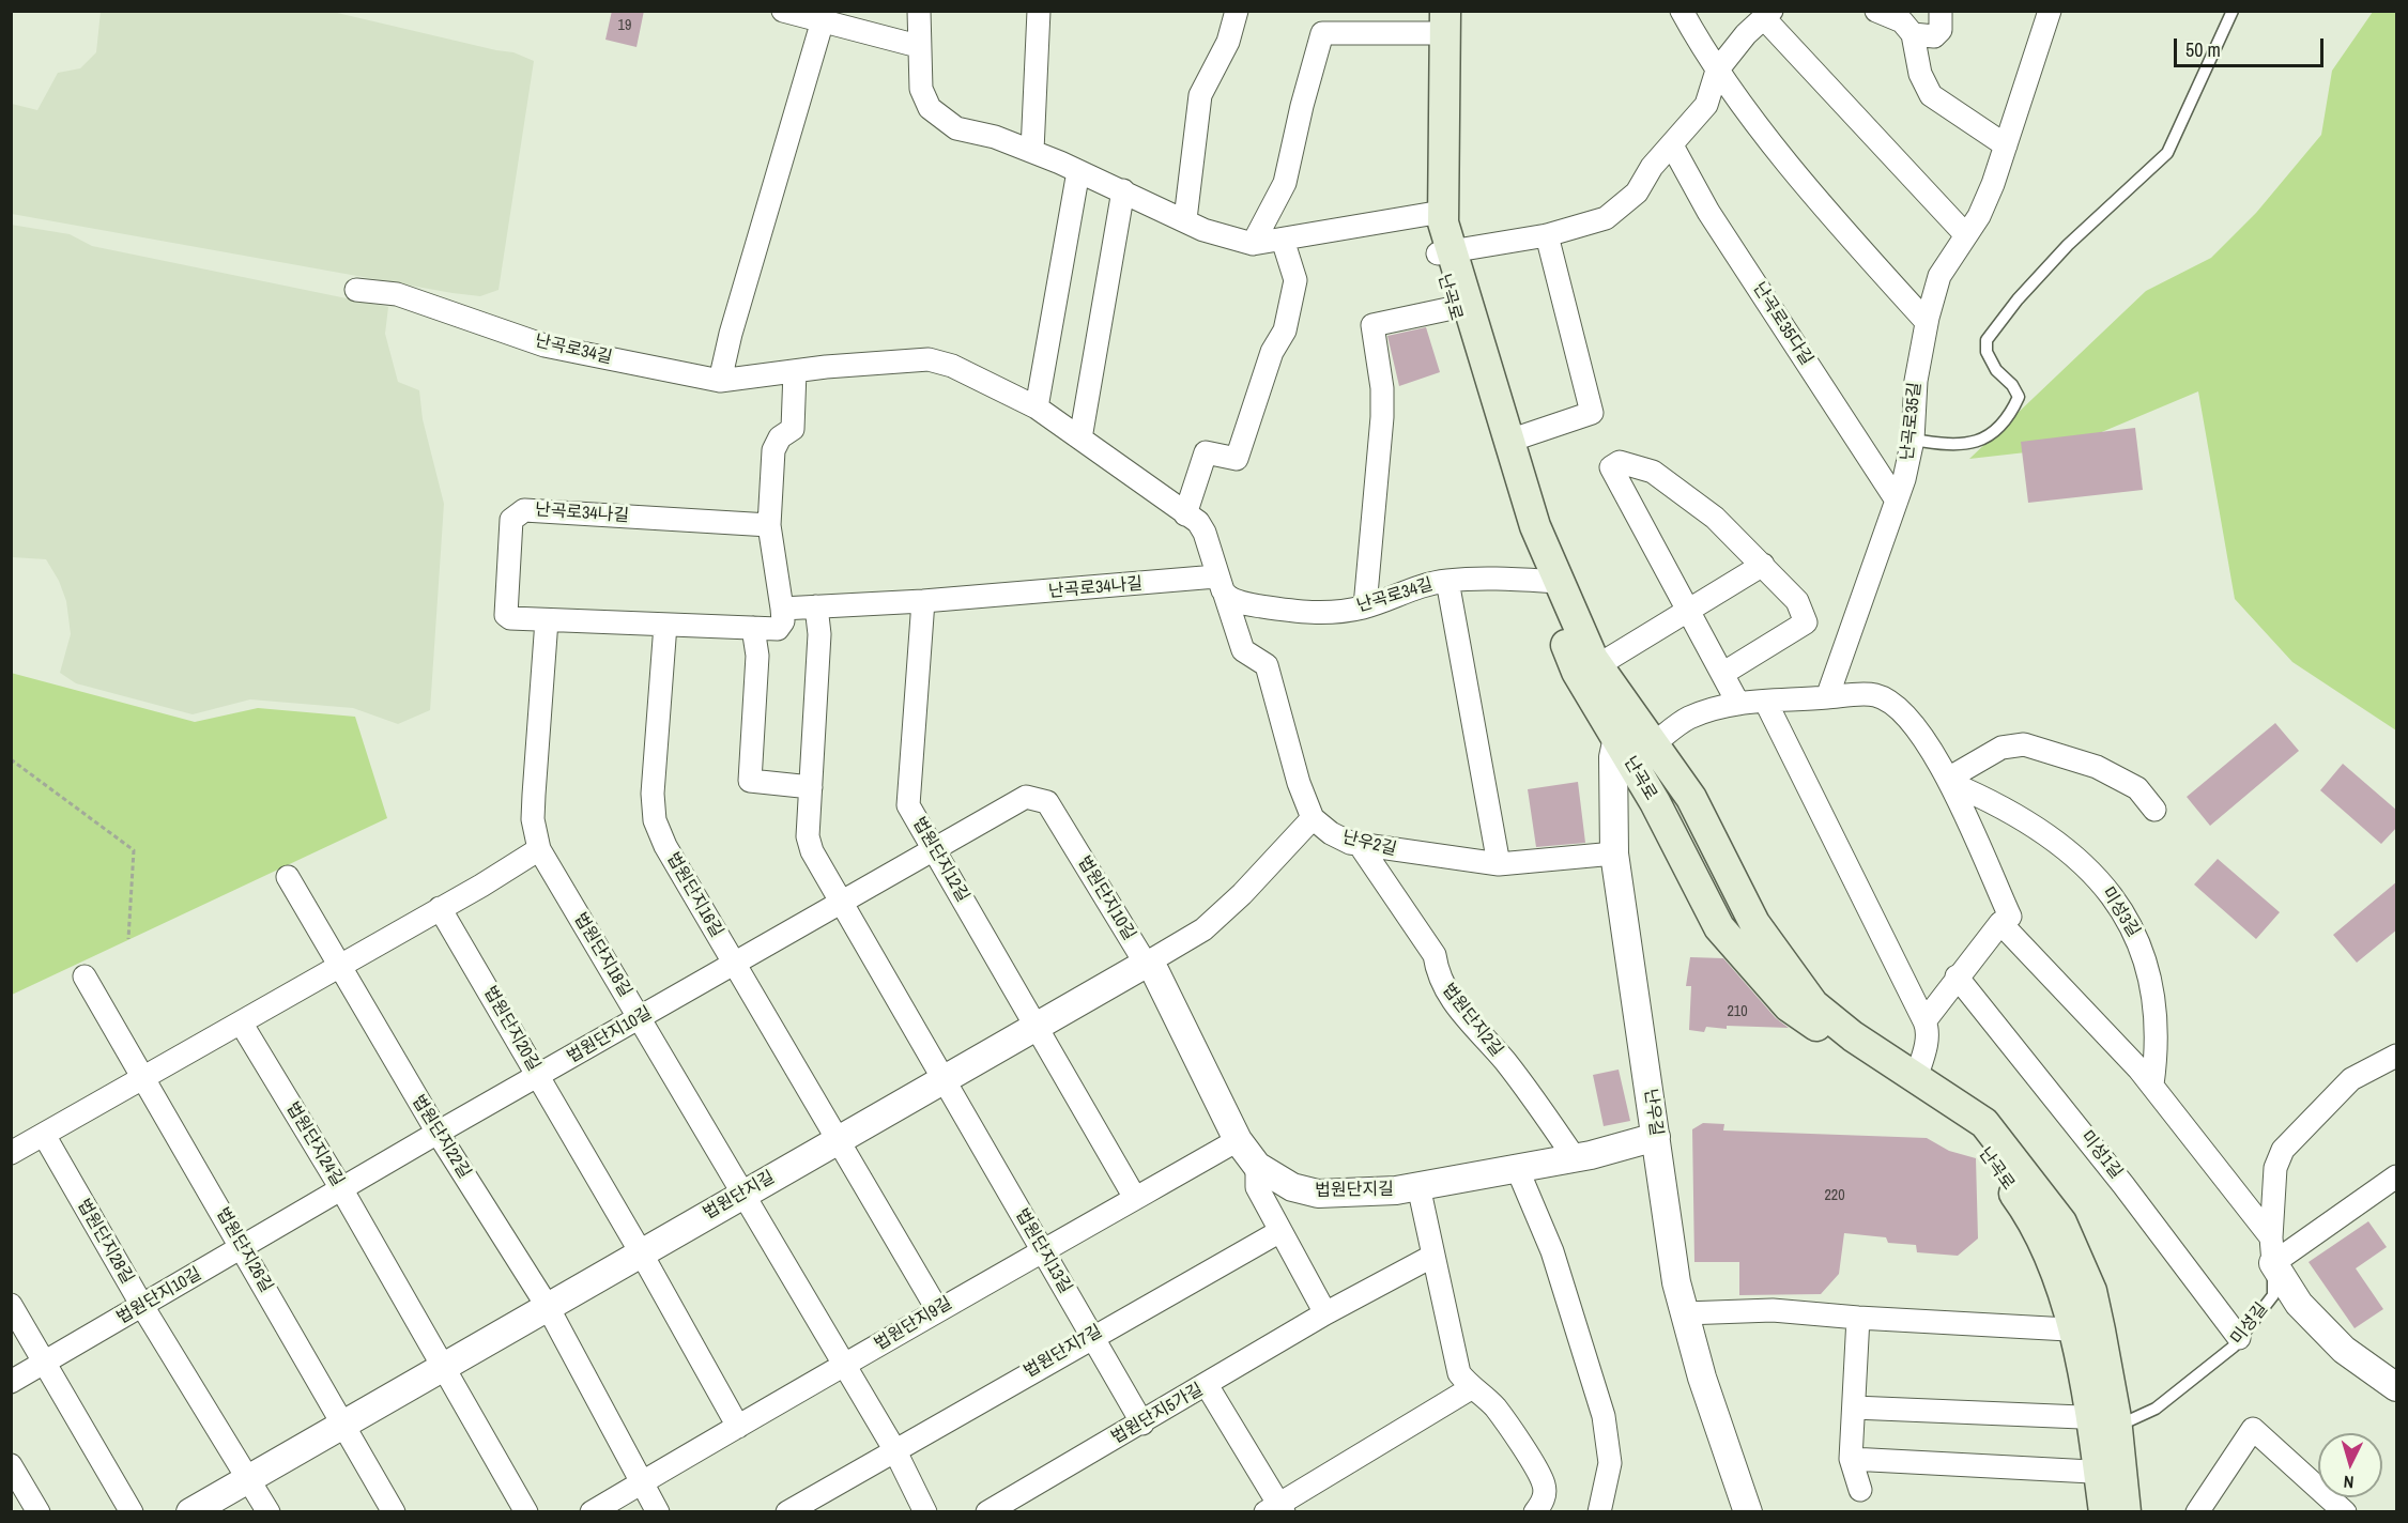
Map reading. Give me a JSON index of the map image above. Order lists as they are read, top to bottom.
{
  "streets": {
    "main road": ["난곡로"],
    "street": [
      "난곡로35다길",
      "난곡로34길",
      "난곡로35길",
      "난곡로34나길",
      "난우2길",
      "법원단지12길",
      "법원단지16길",
      "법원단지10길",
      "미성3길",
      "법원단지18길",
      "법원단지2길",
      "법원단지20길",
      "난우길",
      "법원단지22길",
      "법원단지24길",
      "미성1길",
      "법원단지길",
      "법원단지28길",
      "법원단지26길",
      "법원단지13길",
      "법원단지9길",
      "법원단지7길",
      "법원단지5가길"
    ],
    "lane": ["미성길"]
  },
  "crossings": [
    ["난곡로", "난곡로34길"],
    ["난곡로", "난우길"],
    ["난곡로", "미성길"],
    ["난곡로35다길", "난곡로35길"],
    ["난곡로34길", "난곡로34나길"],
    ["난곡로35길", "미성3길"],
    ["난곡로34나길", "법원단지12길"],
    ["난곡로34나길", "법원단지16길"],
    ["난곡로34나길", "법원단지18길"],
    ["난곡로34나길", "법원단지13길"],
    ["난우2길", "법원단지2길"],
    ["난우2길", "난우길"],
    ["법원단지12길", "법원단지10길"],
    ["법원단지12길", "법원단지길"],
    ["법원단지16길", "법원단지10길"],
    ["법원단지16길", "법원단지길"],
    ["법원단지10길", "법원단지18길"],
    ["법원단지10길", "법원단지20길"],
    ["법원단지10길", "법원단지22길"],
    ["법원단지10길", "법원단지24길"],
    ["법원단지10길", "법원단지길"],
    ["법원단지10길", "법원단지28길"],
    ["법원단지10길", "법원단지26길"],
    ["법원단지10길", "법원단지13길"],
    ["법원단지18길", "법원단지길"],
    ["법원단지18길", "법원단지9길"],
    ["법원단지18길", "법원단지7길"],
    ["법원단지2길", "법원단지길"],
    ["법원단지20길", "법원단지길"],
    ["난우길", "법원단지길"],
    ["법원단지22길", "법원단지길"],
    ["법원단지22길", "법원단지9길"],
    ["법원단지24길", "법원단지길"],
    ["미성1길", "미성길"],
    ["법원단지길", "법원단지28길"],
    ["법원단지길", "법원단지26길"],
    ["법원단지길", "법원단지13길"],
    ["법원단지길", "법원단지9길"],
    ["법원단지13길", "법원단지9길"],
    ["법원단지13길", "법원단지7길"],
    ["법원단지13길", "법원단지5가길"]
  ],
  "house_numbers": ["19", "210", "220"],
  "scale_bar": "50 m",
  "north": "bottom"
}
